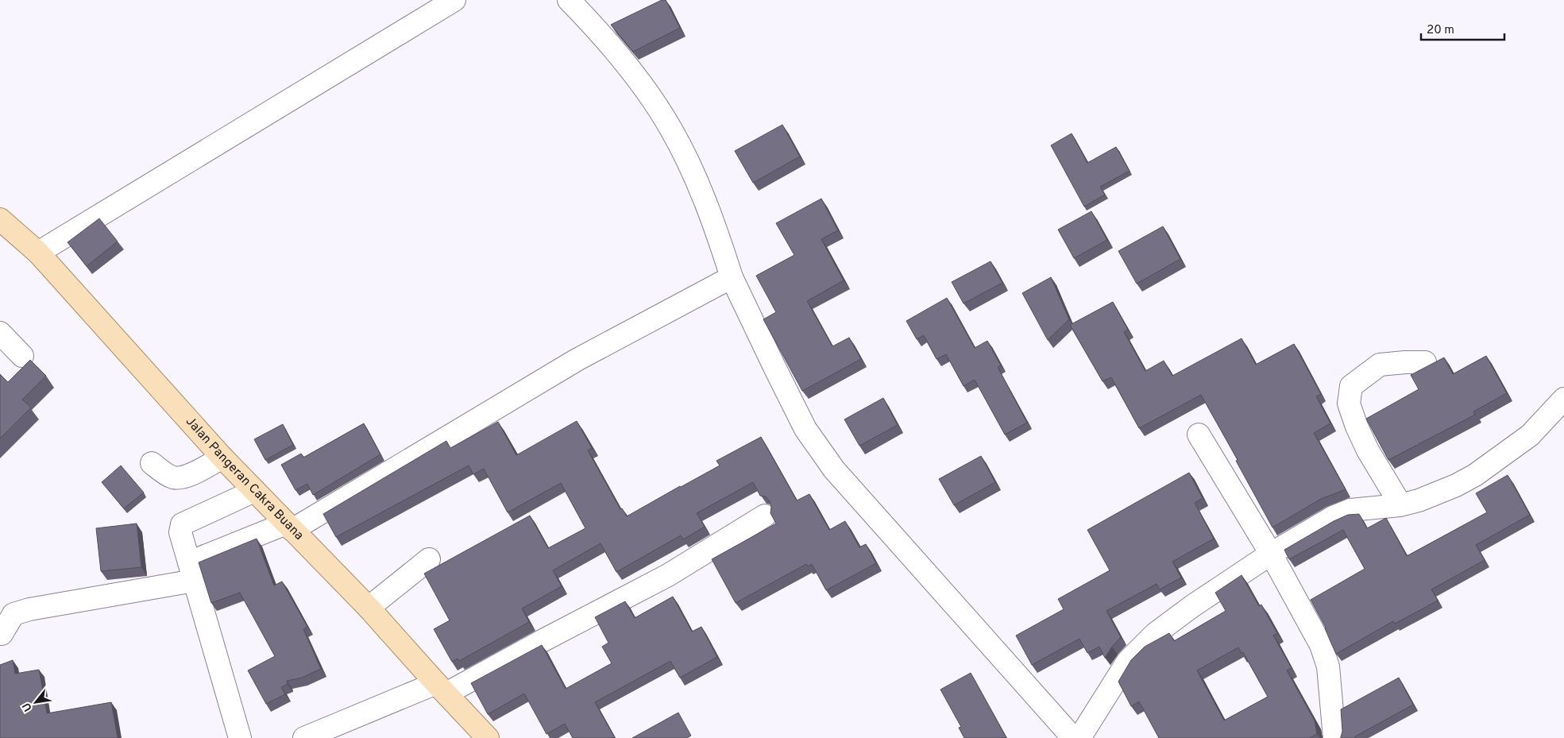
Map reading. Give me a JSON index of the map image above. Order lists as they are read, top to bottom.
{
  "streets": {
    "main road": ["Jalan Pangeran Cakra Buana"]
  },
  "scale_bar": "20 m",
  "north": "bottom left"
}
